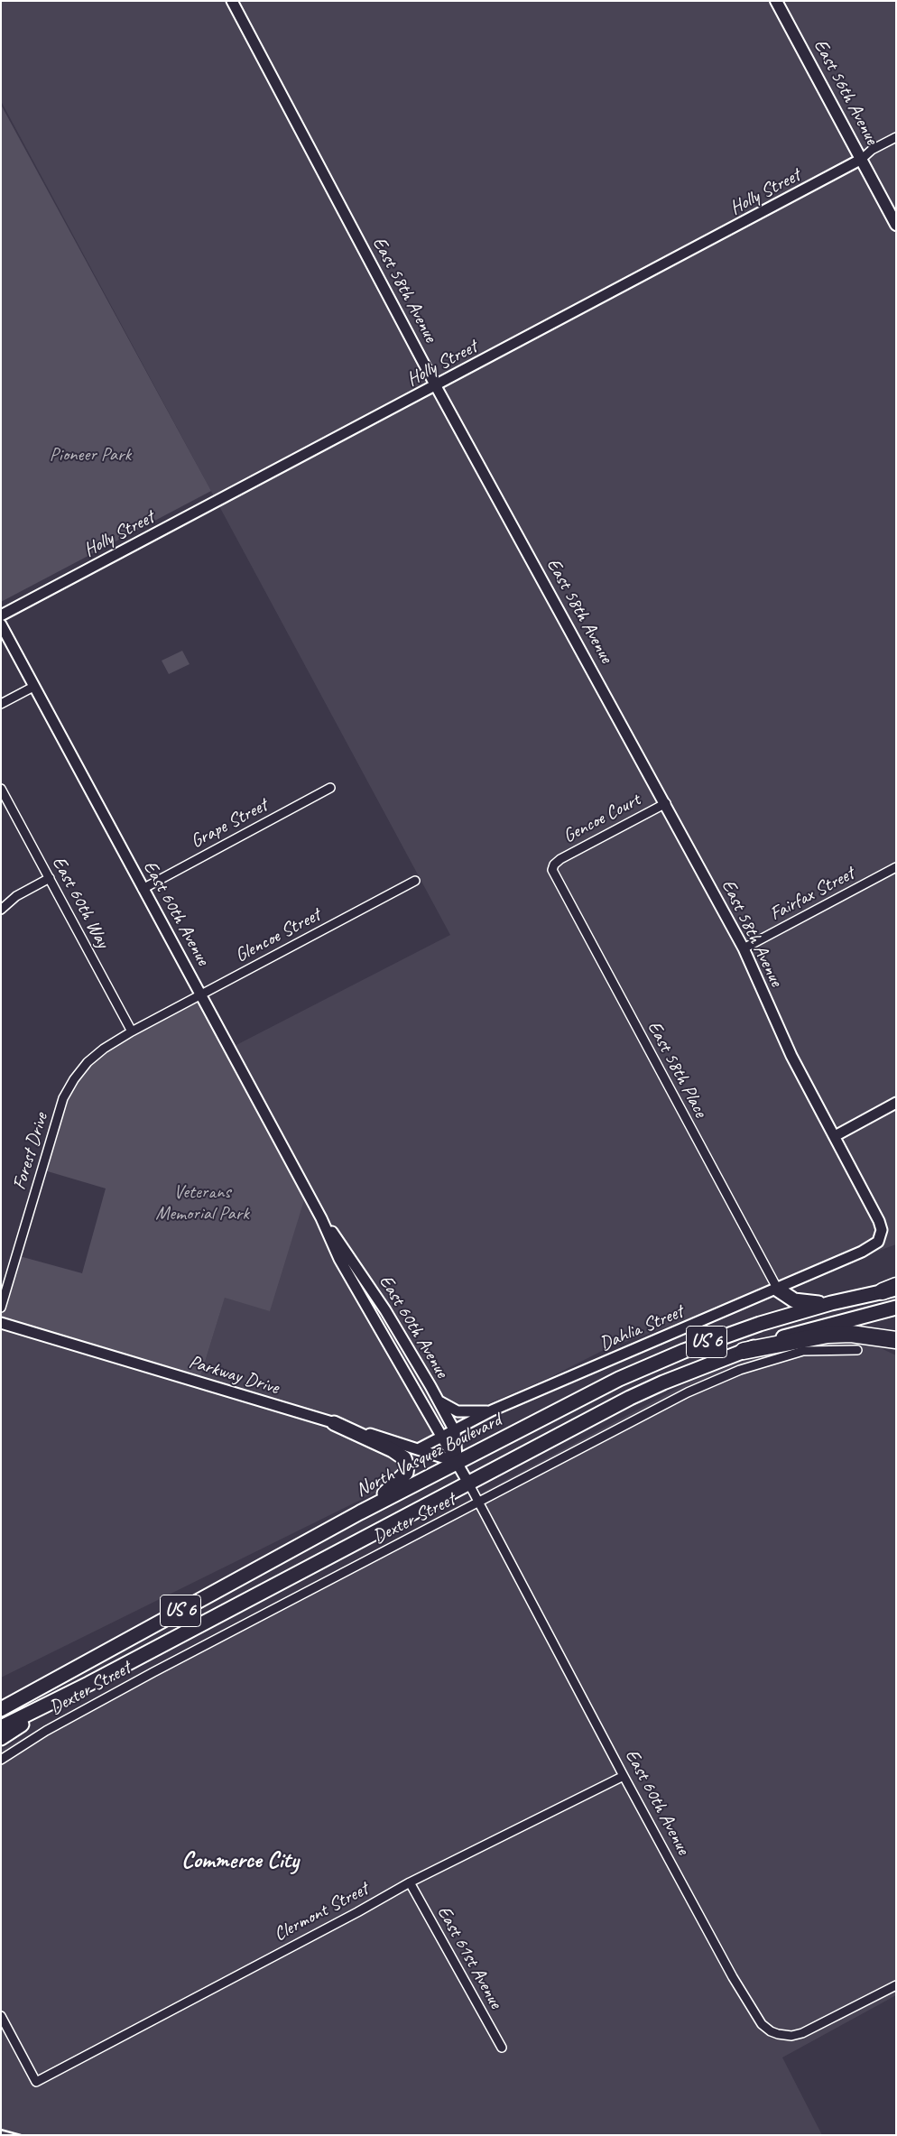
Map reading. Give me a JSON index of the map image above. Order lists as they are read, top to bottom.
{
  "streets": {
    "highway": ["US 6", "North Vasquez Boulevard"],
    "main road": ["East 56th Avenue"],
    "street": [
      "Holly Street",
      "East 58th Avenue",
      "Gencoe Court",
      "Grape Street",
      "Fairfax Street",
      "East 60th Way",
      "East 60th Avenue",
      "Glencoe Street",
      "East 58th Place",
      "Forest Drive",
      "Dahlia Street",
      "Parkway Drive",
      "Dexter Street",
      "Clermont Street",
      "East 61st Avenue"
    ]
  },
  "crossings": [
    ["East 56th Avenue", "Holly Street"],
    ["Holly Street", "East 58th Avenue"],
    ["East 58th Avenue", "Gencoe Court"],
    ["East 58th Avenue", "Fairfax Street"],
    ["East 58th Avenue", "Dahlia Street"],
    ["Gencoe Court", "East 58th Place"],
    ["Grape Street", "East 60th Avenue"],
    ["East 60th Way", "Glencoe Street"],
    ["East 60th Way", "Forest Drive"],
    ["East 60th Avenue", "Glencoe Street"],
    ["East 60th Avenue", "Dahlia Street"],
    ["East 60th Avenue", "US 6"],
    ["East 60th Avenue", "Parkway Drive"],
    ["East 60th Avenue", "North Vasquez Boulevard"],
    ["East 60th Avenue", "Dexter Street"],
    ["East 60th Avenue", "Clermont Street"],
    ["Glencoe Street", "Forest Drive"],
    ["East 58th Place", "Dahlia Street"],
    ["Dahlia Street", "Parkway Drive"],
    ["Parkway Drive", "North Vasquez Boulevard"],
    ["Clermont Street", "East 61st Avenue"]
  ],
  "districts": ["Commerce City"],
  "parks": ["Pioneer Park", "Veterans Memorial Park"]
}
